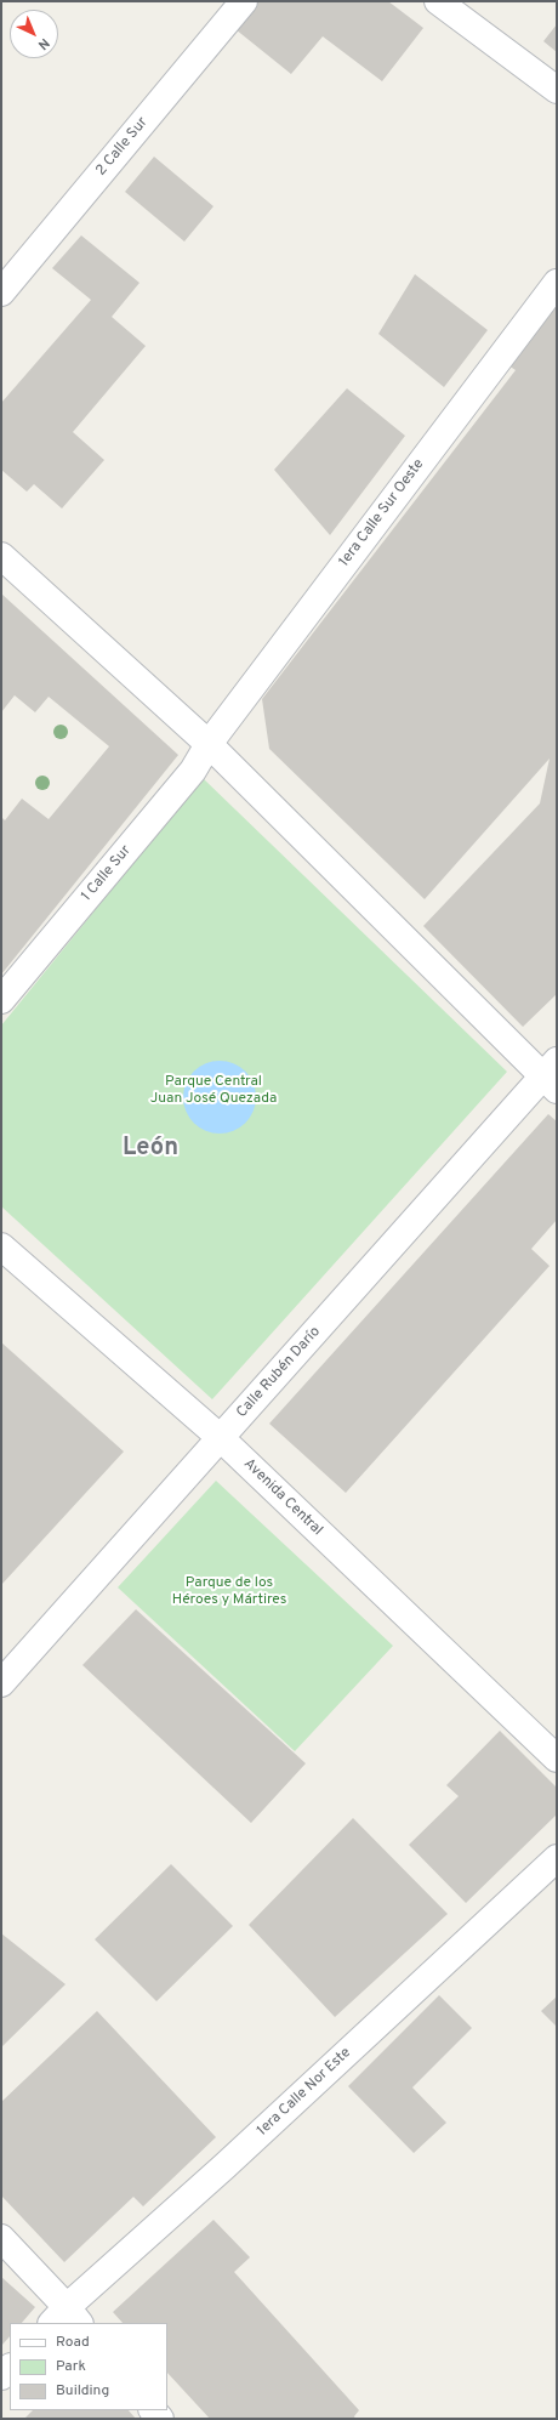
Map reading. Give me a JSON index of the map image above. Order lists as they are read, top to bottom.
{
  "streets": {
    "street": [
      "2 Calle Sur",
      "1era Calle Sur Oeste",
      "1 Calle Sur",
      "Calle Rubén Darío",
      "Avenida Central",
      "1era Calle Nor Este"
    ]
  },
  "crossings": [
    ["1era Calle Sur Oeste", "1 Calle Sur"],
    ["Calle Rubén Darío", "Avenida Central"]
  ],
  "districts": ["León"],
  "parks": ["Parque Central Juan José Quezada", "Parque de los Héroes y Mártires"],
  "legend": ["Road", "Park", "Building"],
  "north": "bottom right"
}
